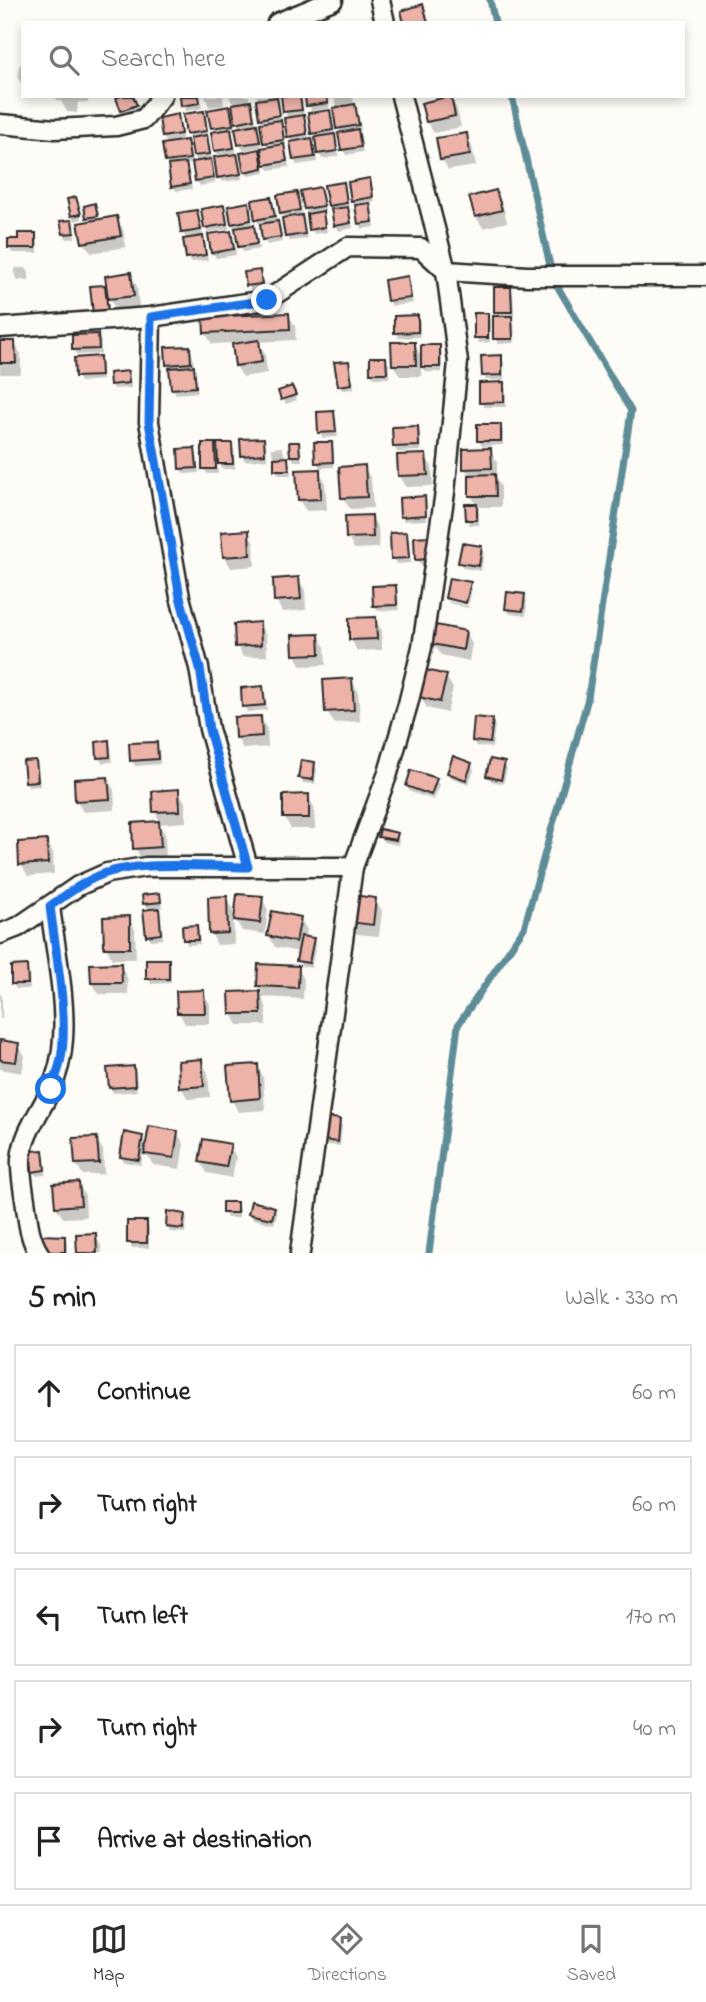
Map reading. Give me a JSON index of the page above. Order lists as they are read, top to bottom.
{
  "page": {
    "search": "Search here",
    "heading": ["5 min", "Walk · 330 m"],
    "list": [
      ["Continue", "60 m"],
      ["Turn right", "60 m"],
      ["Turn left", "170 m"],
      ["Turn right", "40 m"],
      "Arrive at destination"
    ],
    "nav": ["Map", "Directions", "Saved"]
  }
}
